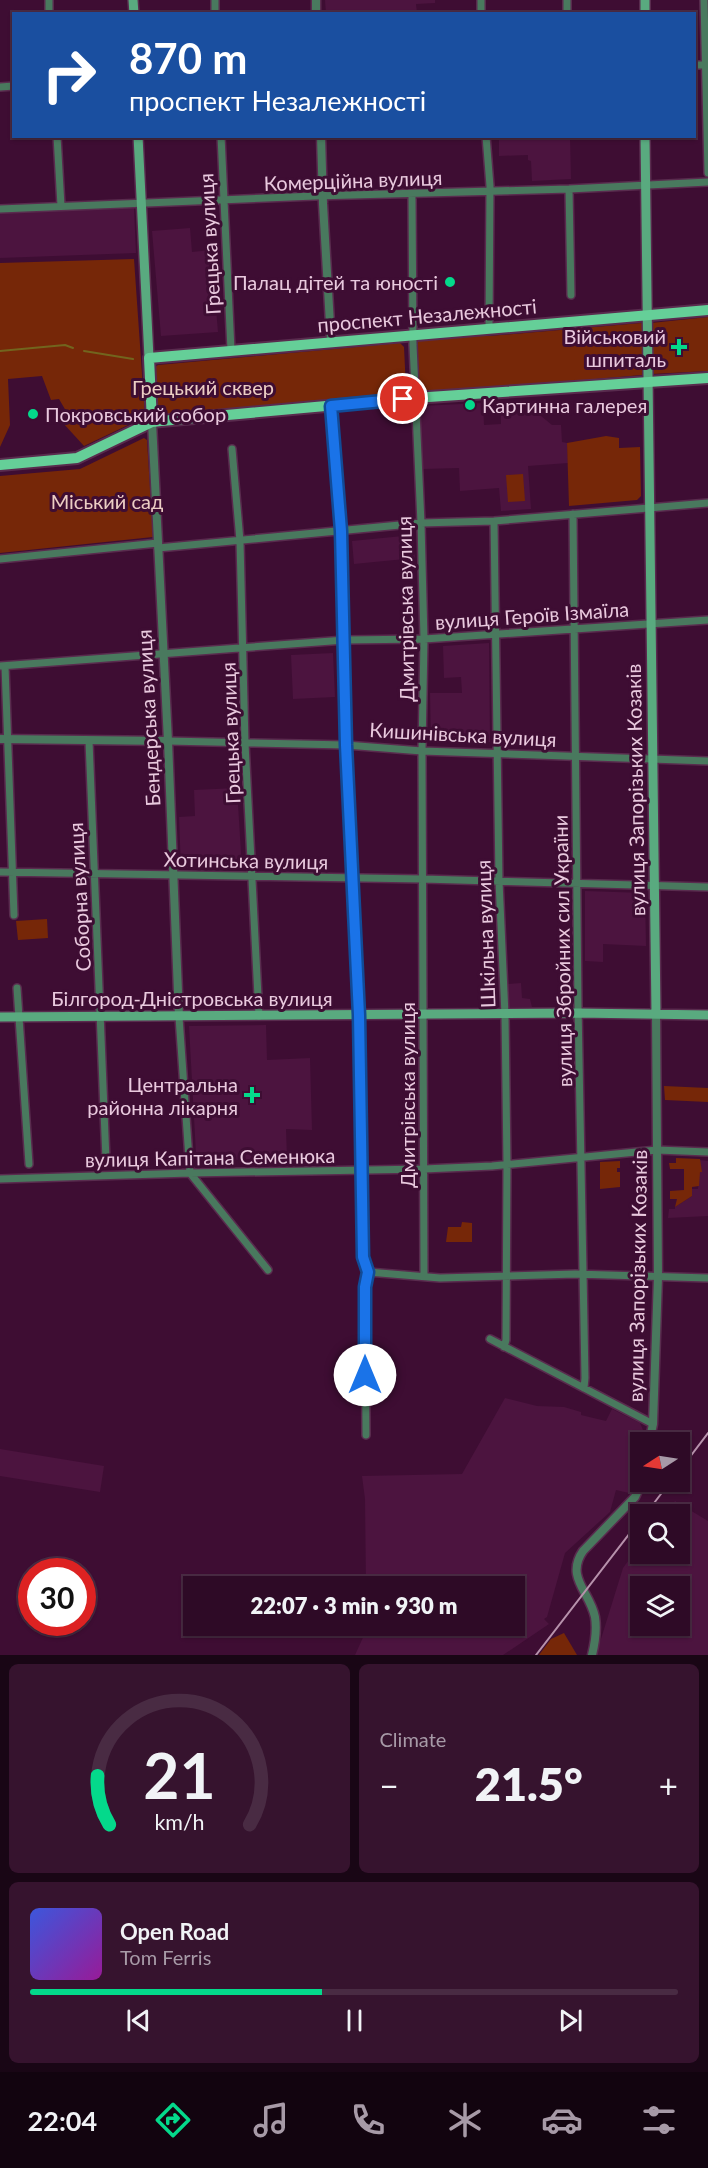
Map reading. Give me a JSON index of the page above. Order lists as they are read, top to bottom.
{
  "streets": {
    "main road": [
      "проспект Незалежності",
      "Бендерська вулиця",
      "вулиця Запорізьких Козаків",
      "Білгород-Дністровська вулиця"
    ],
    "street": [
      "Комерційна вулиця",
      "Грецька вулиця",
      "Дмитрівська вулиця",
      "вулиця Героїв Ізмаїла",
      "Кишинівська вулиця",
      "Хотинська вулиця",
      "Соборна вулиця",
      "Шкільна вулиця",
      "вулиця Збройних сил України",
      "вулиця Капітана Семенюка"
    ]
  },
  "crossings": [
    ["Комерційна вулиця", "Грецька вулиця"],
    ["Комерційна вулиця", "Дмитрівська вулиця"],
    ["Комерційна вулиця", "Бендерська вулиця"],
    ["Комерційна вулиця", "вулиця Запорізьких Козаків"],
    ["Грецька вулиця", "проспект Незалежності"],
    ["Грецька вулиця", "вулиця Героїв Ізмаїла"],
    ["Грецька вулиця", "Кишинівська вулиця"],
    ["Грецька вулиця", "Хотинська вулиця"],
    ["Грецька вулиця", "Білгород-Дністровська вулиця"],
    ["проспект Незалежності", "Дмитрівська вулиця"],
    ["проспект Незалежності", "Бендерська вулиця"],
    ["проспект Незалежності", "вулиця Запорізьких Козаків"],
    ["Дмитрівська вулиця", "вулиця Героїв Ізмаїла"],
    ["Дмитрівська вулиця", "Кишинівська вулиця"],
    ["Дмитрівська вулиця", "Хотинська вулиця"],
    ["Дмитрівська вулиця", "Білгород-Дністровська вулиця"],
    ["Дмитрівська вулиця", "вулиця Капітана Семенюка"],
    ["вулиця Героїв Ізмаїла", "Бендерська вулиця"],
    ["вулиця Героїв Ізмаїла", "вулиця Запорізьких Козаків"],
    ["вулиця Героїв Ізмаїла", "Шкільна вулиця"],
    ["вулиця Героїв Ізмаїла", "вулиця Збройних сил України"],
    ["Бендерська вулиця", "Кишинівська вулиця"],
    ["Бендерська вулиця", "Хотинська вулиця"],
    ["Бендерська вулиця", "Білгород-Дністровська вулиця"],
    ["Бендерська вулиця", "вулиця Капітана Семенюка"],
    ["Кишинівська вулиця", "вулиця Запорізьких Козаків"],
    ["Кишинівська вулиця", "Соборна вулиця"],
    ["Кишинівська вулиця", "Шкільна вулиця"],
    ["Кишинівська вулиця", "вулиця Збройних сил України"],
    ["вулиця Запорізьких Козаків", "Хотинська вулиця"],
    ["вулиця Запорізьких Козаків", "Білгород-Дністровська вулиця"],
    ["вулиця Запорізьких Козаків", "вулиця Капітана Семенюка"],
    ["Хотинська вулиця", "Соборна вулиця"],
    ["Хотинська вулиця", "Шкільна вулиця"],
    ["Хотинська вулиця", "вулиця Збройних сил України"],
    ["Соборна вулиця", "Білгород-Дністровська вулиця"],
    ["Шкільна вулиця", "Білгород-Дністровська вулиця"],
    ["Шкільна вулиця", "вулиця Капітана Семенюка"],
    ["вулиця Збройних сил України", "Білгород-Дністровська вулиця"],
    ["вулиця Збройних сил України", "вулиця Капітана Семенюка"]
  ],
  "parks": ["Грецький сквер", "Міський сад"],
  "places": {
    "other": ["Палац дітей та юності", "Картинна галерея", "Покровський собор"],
    "health": ["Військовий шпиталь", "Центральна районна лікарня"]
  },
  "north": "left",
  "page": {
    "turn": ["870 m", "проспект Незалежності"],
    "limit": "30",
    "trip": "22:07 · 3 min · 930 m",
    "tile": "Climate",
    "heat": ["−", "21.5°", "+"],
    "song": ["Open Road", "Tom Ferris"],
    "tabs": "22:04",
    "gauge": ["21", "km/h"]
  }
}
